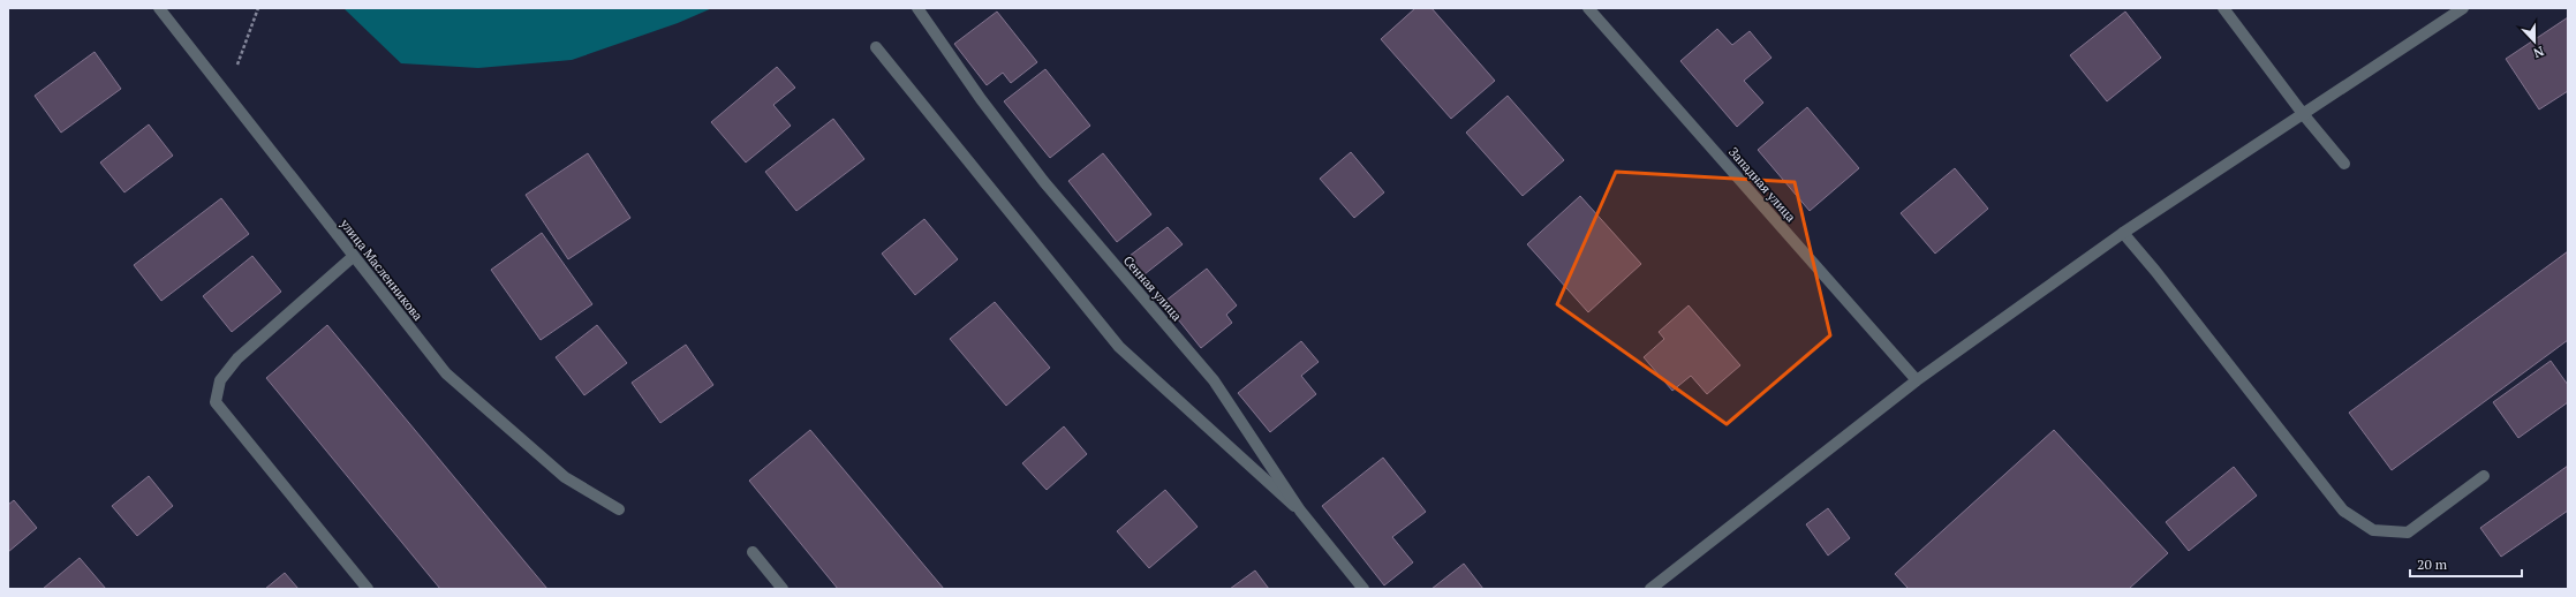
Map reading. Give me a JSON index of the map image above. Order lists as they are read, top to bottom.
{
  "streets": {
    "street": ["Западная улица", "улица Масленникова", "Сенная улица"]
  },
  "scale_bar": "20 m",
  "north": "bottom"
}
